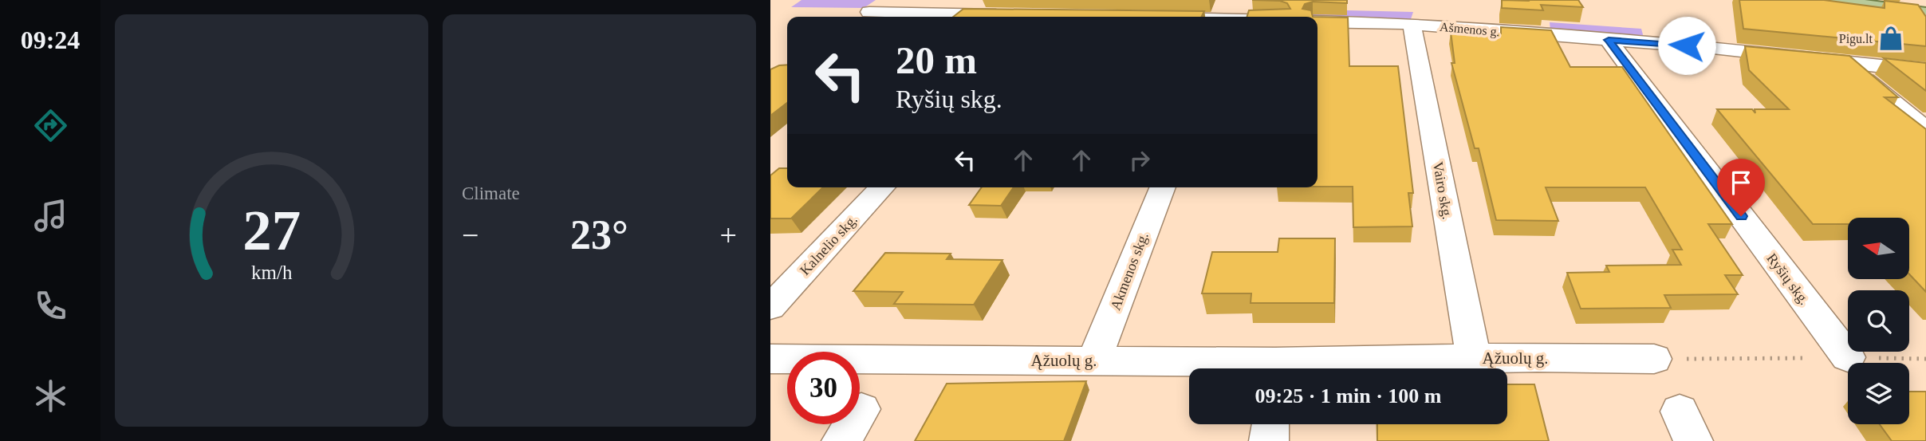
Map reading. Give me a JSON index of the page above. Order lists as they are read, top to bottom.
{
  "streets": {
    "street": [
      "Ašmenos g.",
      "Vairo skg.",
      "Kalnelio skg.",
      "Akmenos skg.",
      "Ryšių skg.",
      "Ąžuolų g."
    ]
  },
  "crossings": [
    ["Ašmenos g.", "Vairo skg."],
    ["Ašmenos g.", "Ryšių skg."],
    ["Vairo skg.", "Ąžuolų g."],
    ["Akmenos skg.", "Ąžuolų g."]
  ],
  "places": {
    "shop": ["Pigu.lt"]
  },
  "north": "left",
  "page": {
    "tabs": "09:24",
    "tile": "Climate",
    "turn": ["20 m", "Ryšių skg."],
    "heat": ["−", "23°", "+"],
    "limit": "30",
    "trip": "09:25 · 1 min · 100 m",
    "gauge": ["27", "km/h"]
  }
}
